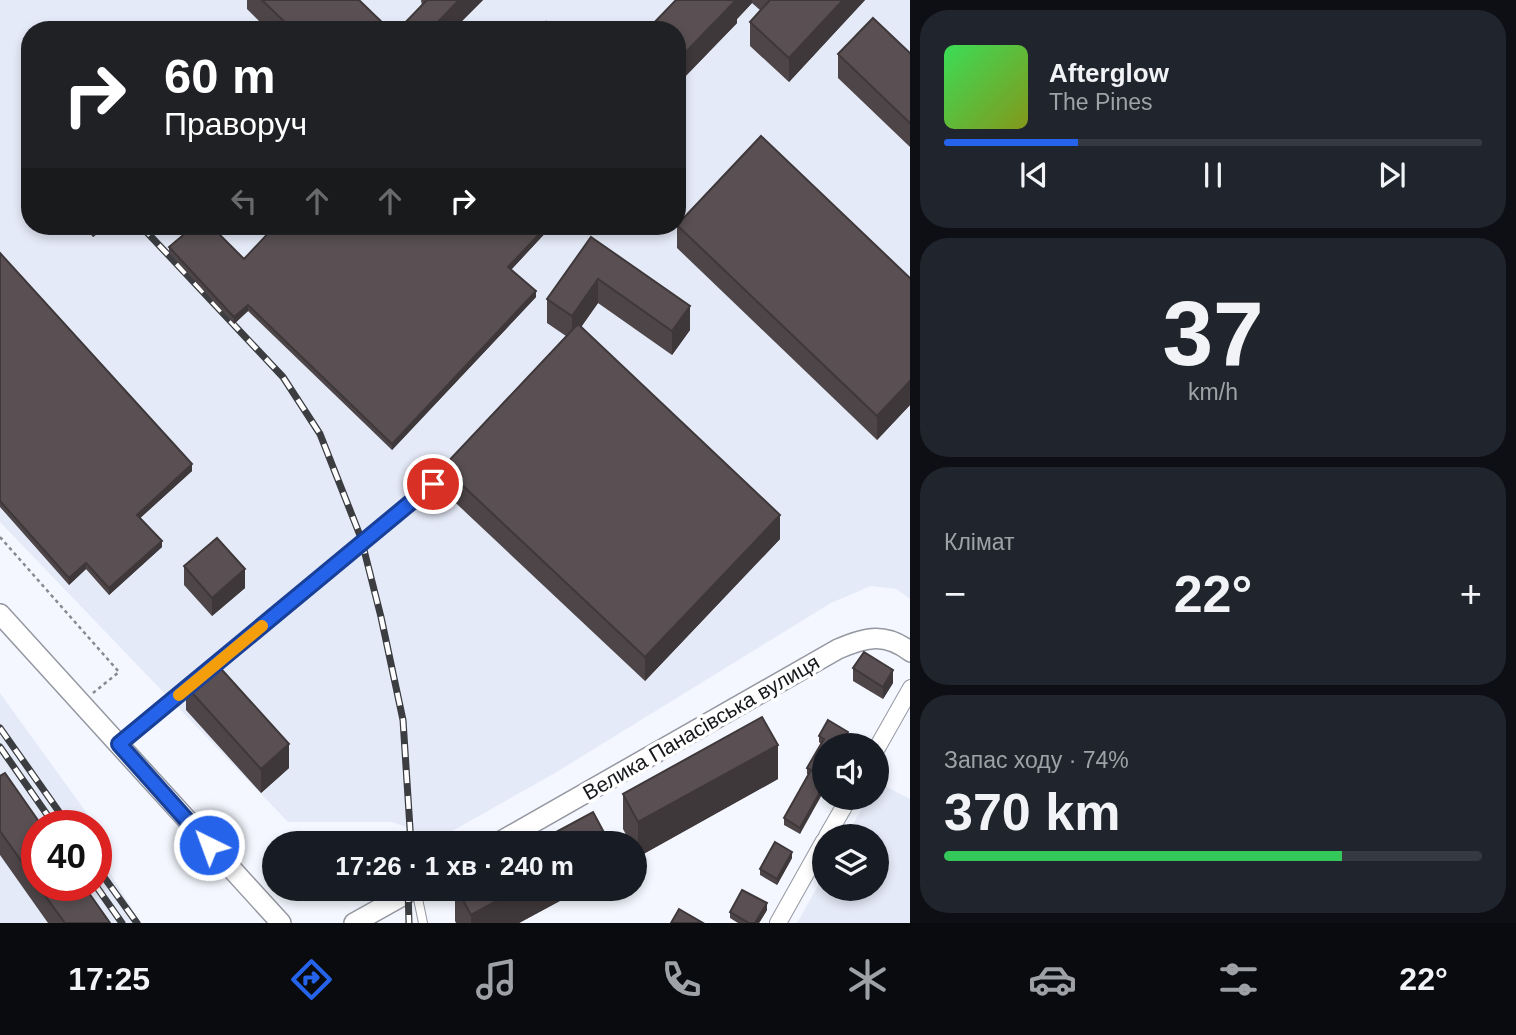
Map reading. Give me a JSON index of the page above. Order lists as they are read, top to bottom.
{
  "streets": {
    "street": ["Велика Панасівська вулиця"]
  },
  "page": {
    "turn": ["60 m", "Праворуч"],
    "song": ["Afterglow", "The Pines"],
    "tile": [
      ["37", "km/h"],
      "Клімат",
      ["Запас ходу · 74%", "370 km"]
    ],
    "heat": ["−", "22°", "+"],
    "limit": "40",
    "trip": "17:26 · 1 хв · 240 m",
    "tabs": ["17:25", "22°"]
  }
}
